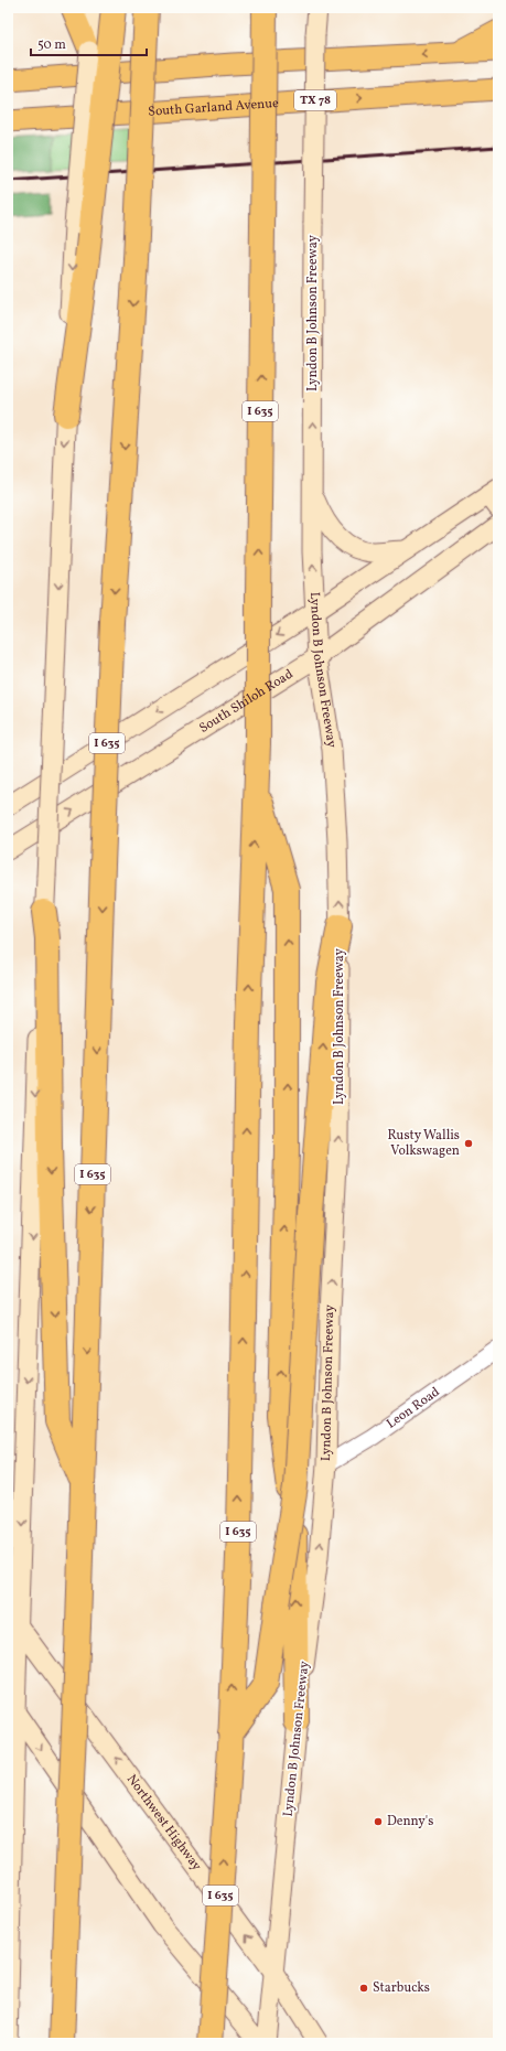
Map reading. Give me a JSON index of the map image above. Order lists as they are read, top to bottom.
{
  "streets": {
    "highway": ["I 635"],
    "main road": [
      "TX 78",
      "South Garland Avenue",
      "Lyndon B Johnson Freeway",
      "South Shiloh Road",
      "Northwest Highway"
    ],
    "street": ["Leon Road"]
  },
  "crossings": [
    ["Lyndon B Johnson Freeway", "South Shiloh Road"],
    ["Lyndon B Johnson Freeway", "Leon Road"],
    ["Lyndon B Johnson Freeway", "Northwest Highway"]
  ],
  "one_way": ["Lyndon B Johnson Freeway"],
  "places": ["Rusty Wallis Volkswagen", "Denny's", "Starbucks"],
  "scale_bar": "50 m"
}
